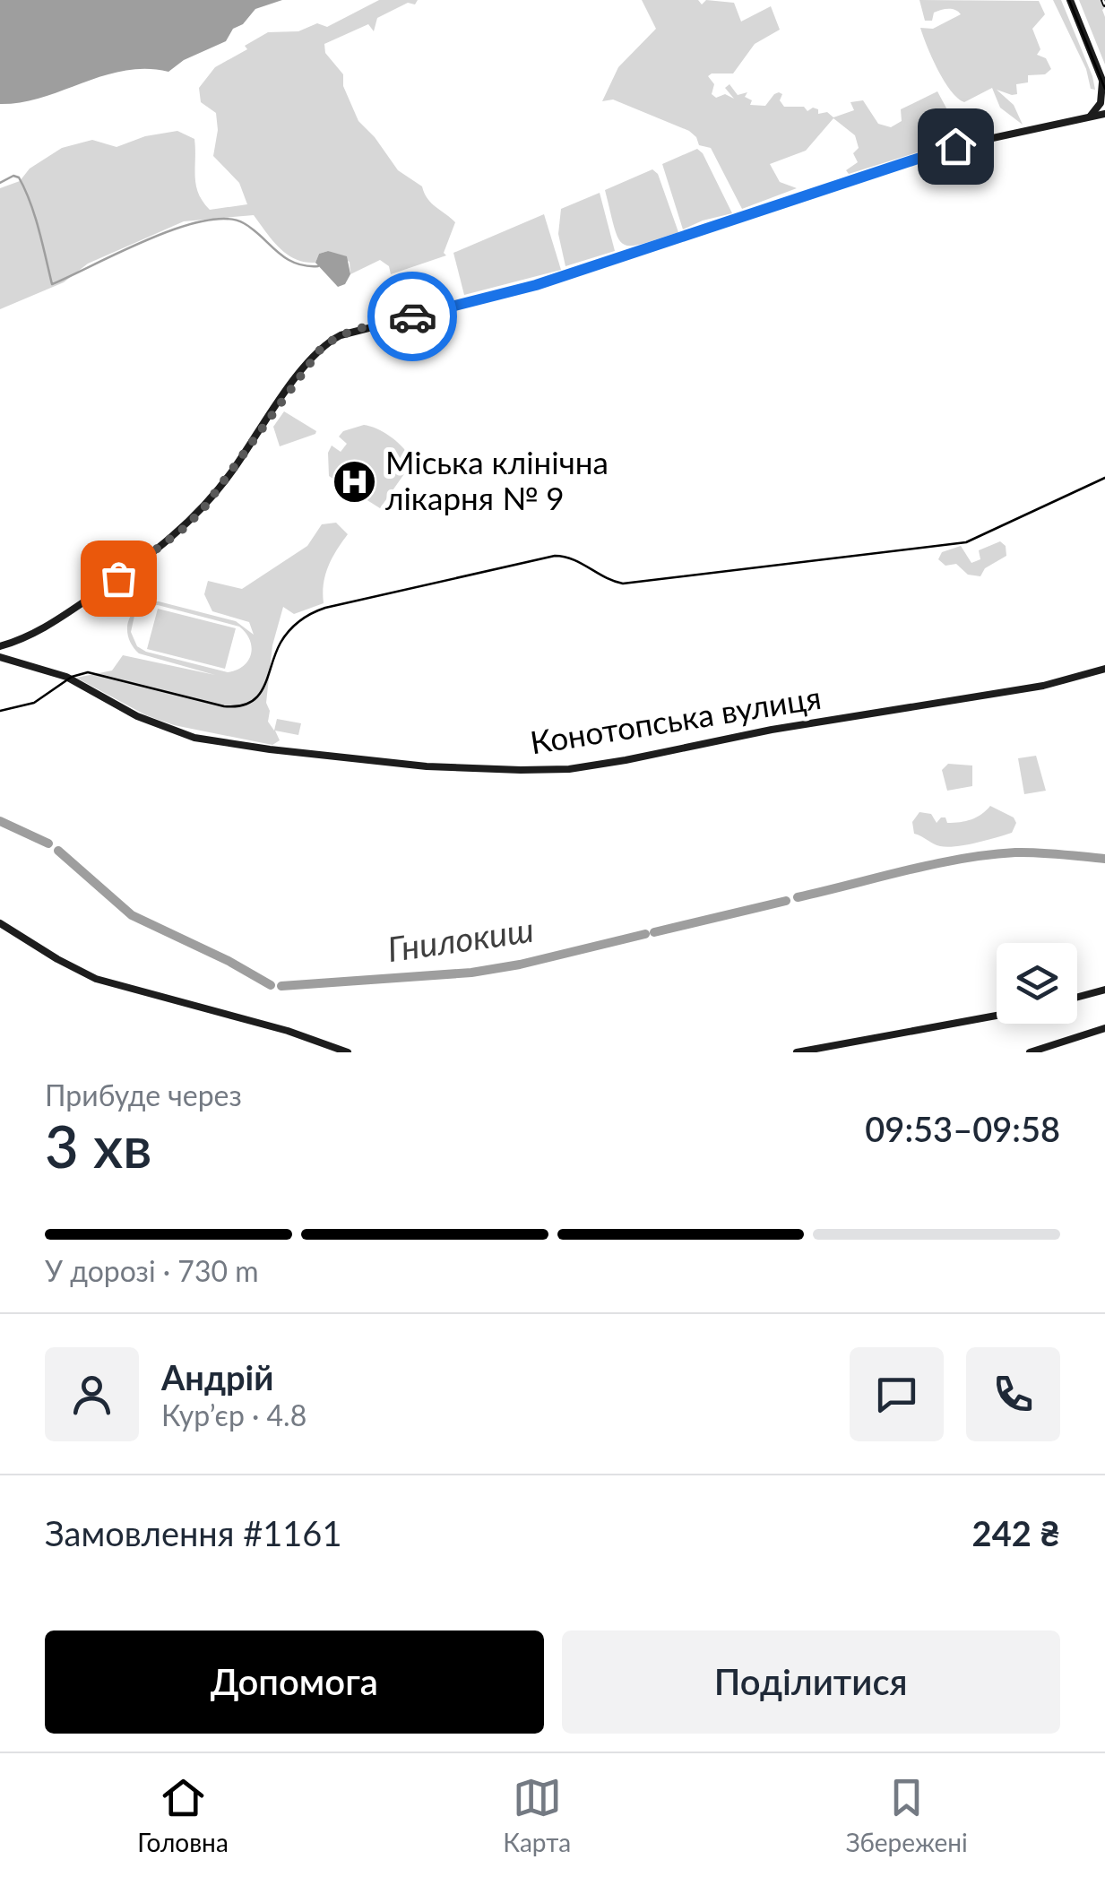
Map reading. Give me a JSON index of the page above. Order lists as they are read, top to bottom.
{
  "streets": {
    "street": ["Конотопська вулиця"]
  },
  "water": ["Гнилокиш"],
  "places": {
    "hospital": ["Міська клінічна лікарня № 9"]
  },
  "page": {
    "heading": ["3 хв", "Прибуде через", "09:53–09:58"],
    "panel": [
      "Андрій",
      "Кур’єр · 4.8",
      "Замовлення #1161",
      "242 ₴"
    ],
    "bar": "У дорозі · 730 m",
    "buttons": ["Допомога", "Поділитися"],
    "tabs": ["Головна", "Карта", "Збережені"]
  }
}
